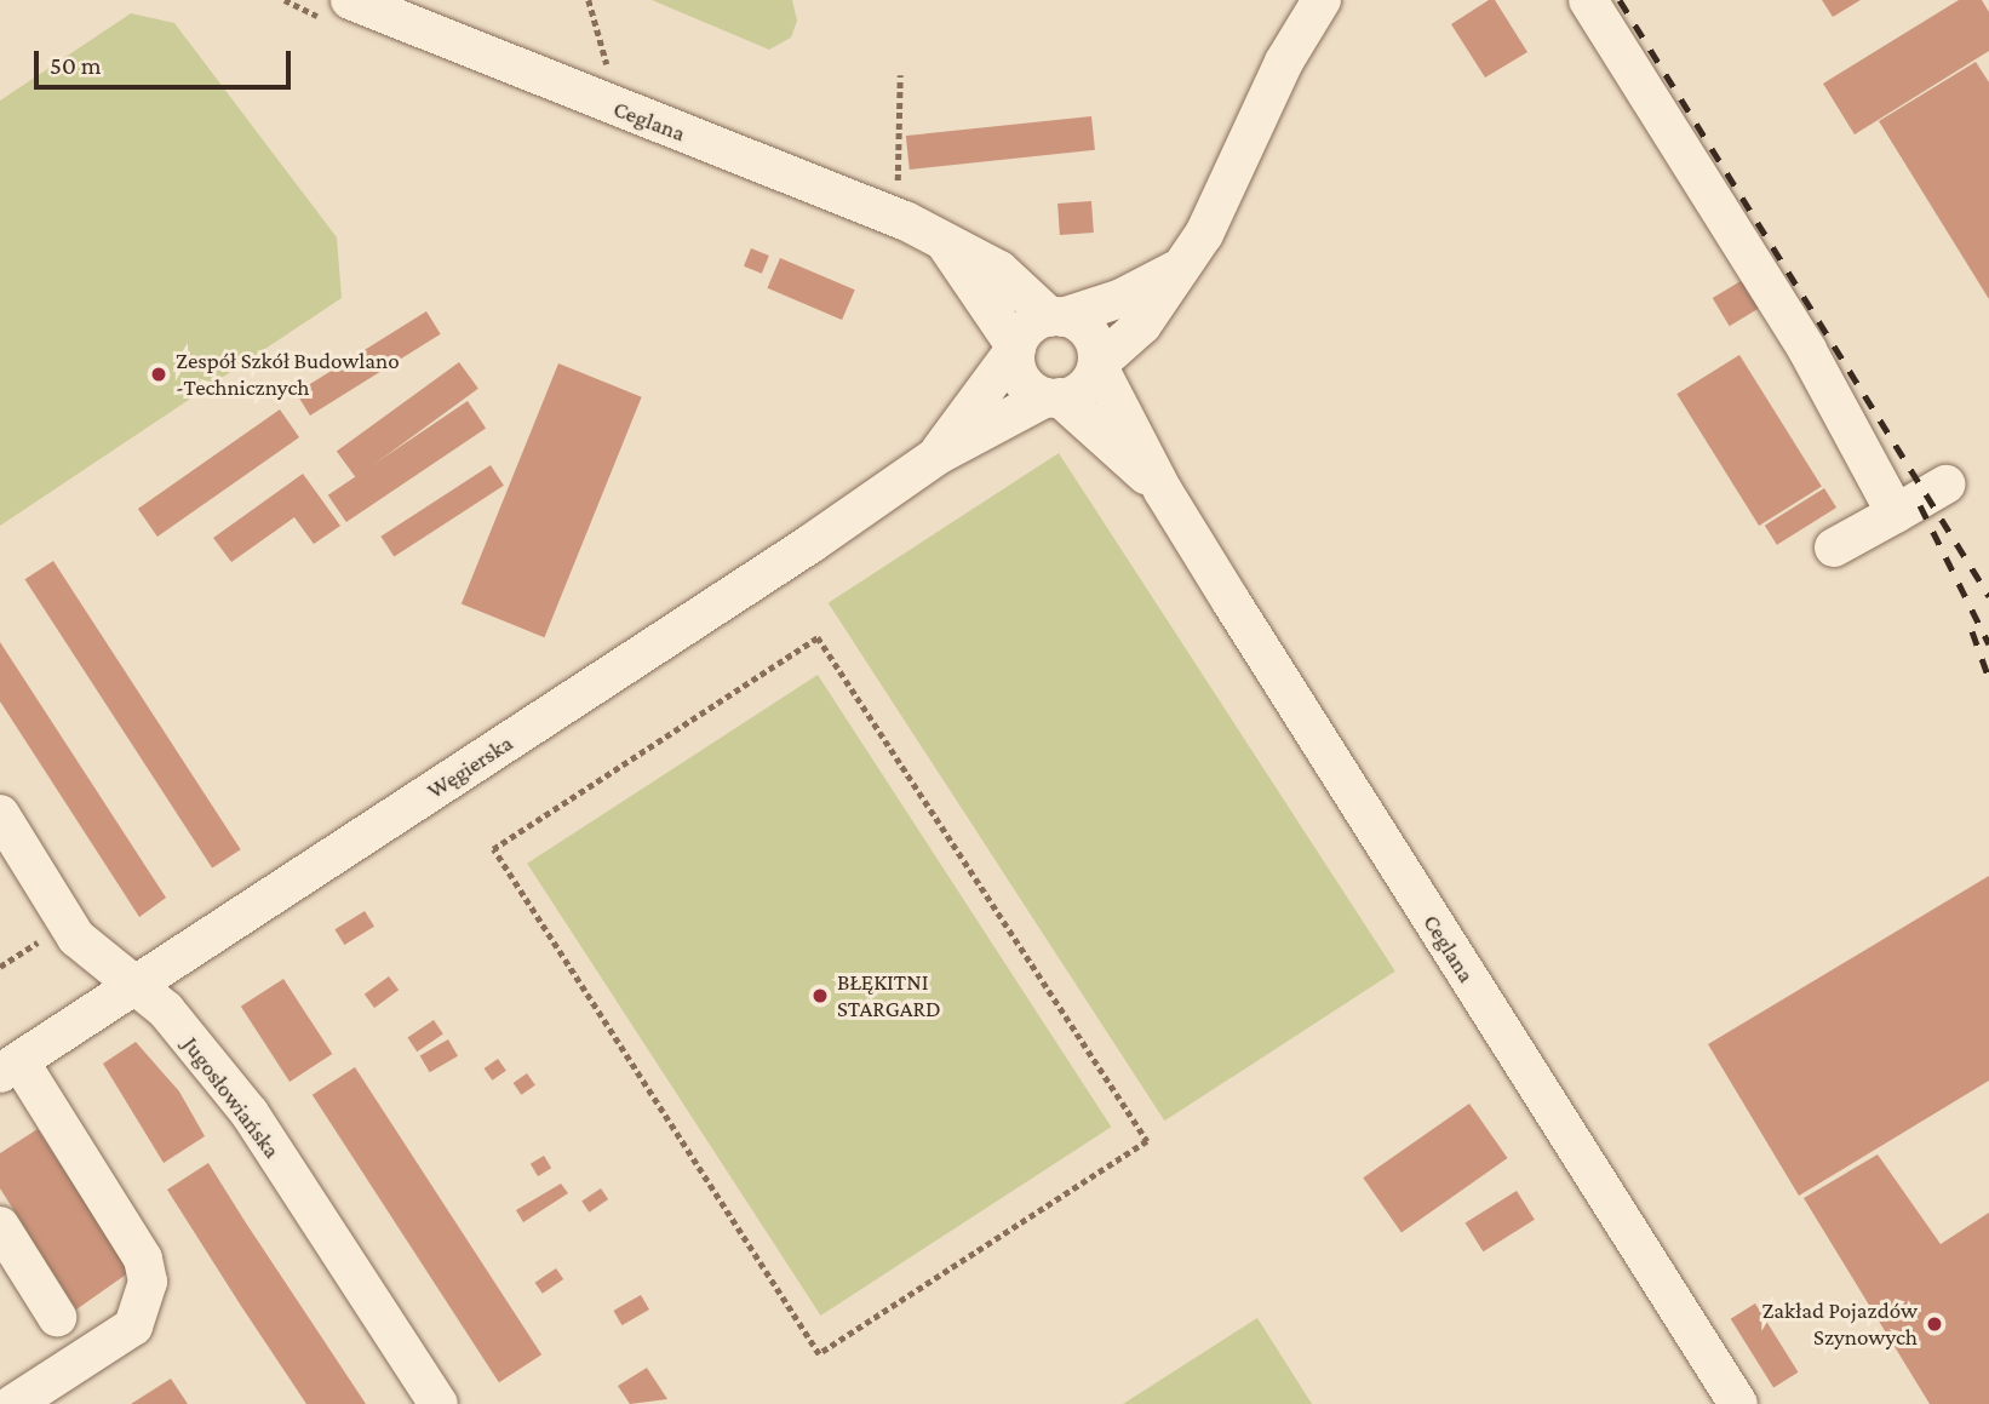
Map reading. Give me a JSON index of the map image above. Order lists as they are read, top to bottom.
{
  "streets": {
    "street": ["Ceglana", "Węgierska", "Jugosłowiańska"]
  },
  "crossings": [
    ["Ceglana", "Węgierska"],
    ["Węgierska", "Jugosłowiańska"]
  ],
  "places": ["Zespół Szkół Budowlano -Technicznych", "BŁĘKITNI STARGARD", "Zakład Pojazdów Szynowych"],
  "scale_bar": "50 m"
}
